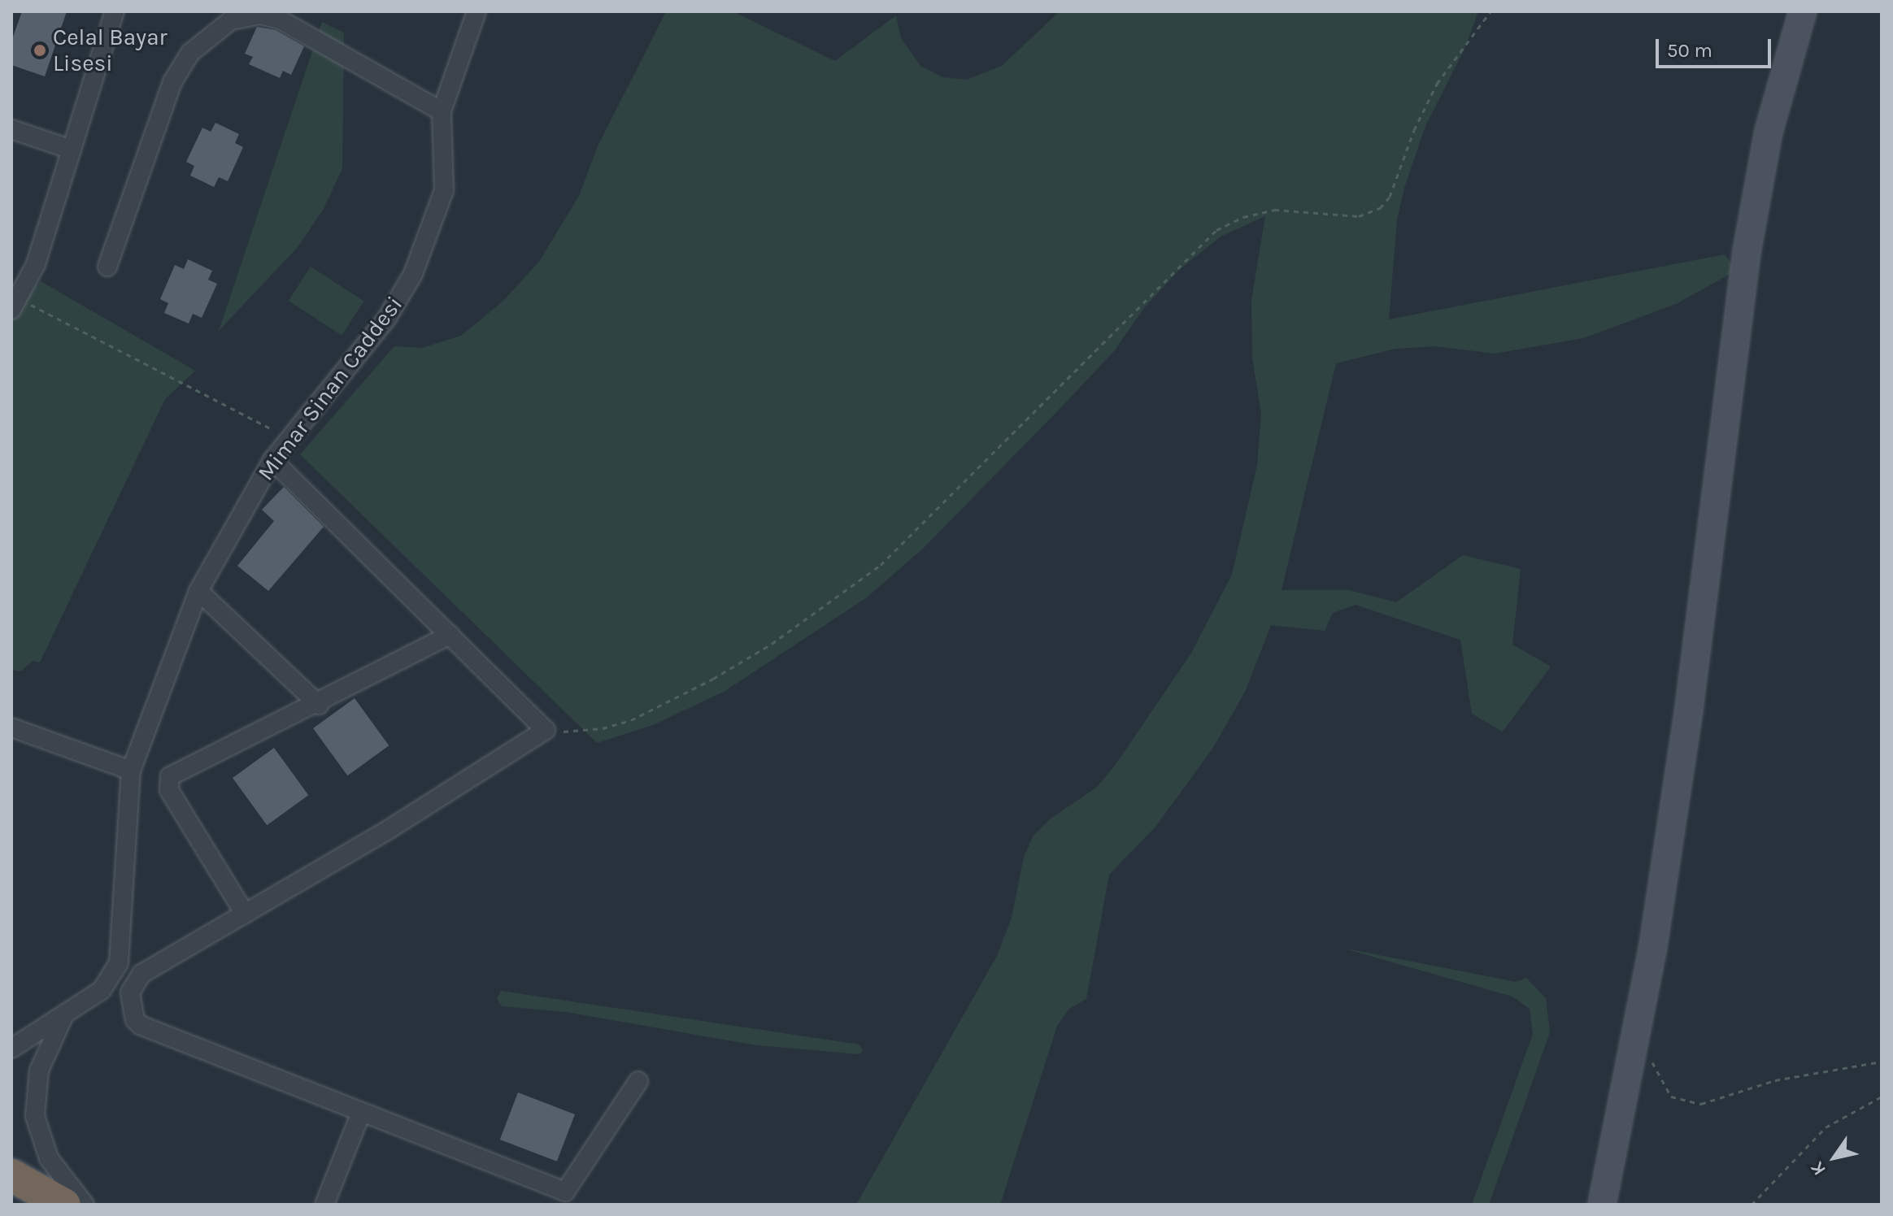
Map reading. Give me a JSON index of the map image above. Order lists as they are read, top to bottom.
{
  "streets": {
    "street": ["Mimar Sinan Caddesi"]
  },
  "places": ["Celal Bayar Lisesi"],
  "scale_bar": "50 m",
  "north": "bottom left"
}
